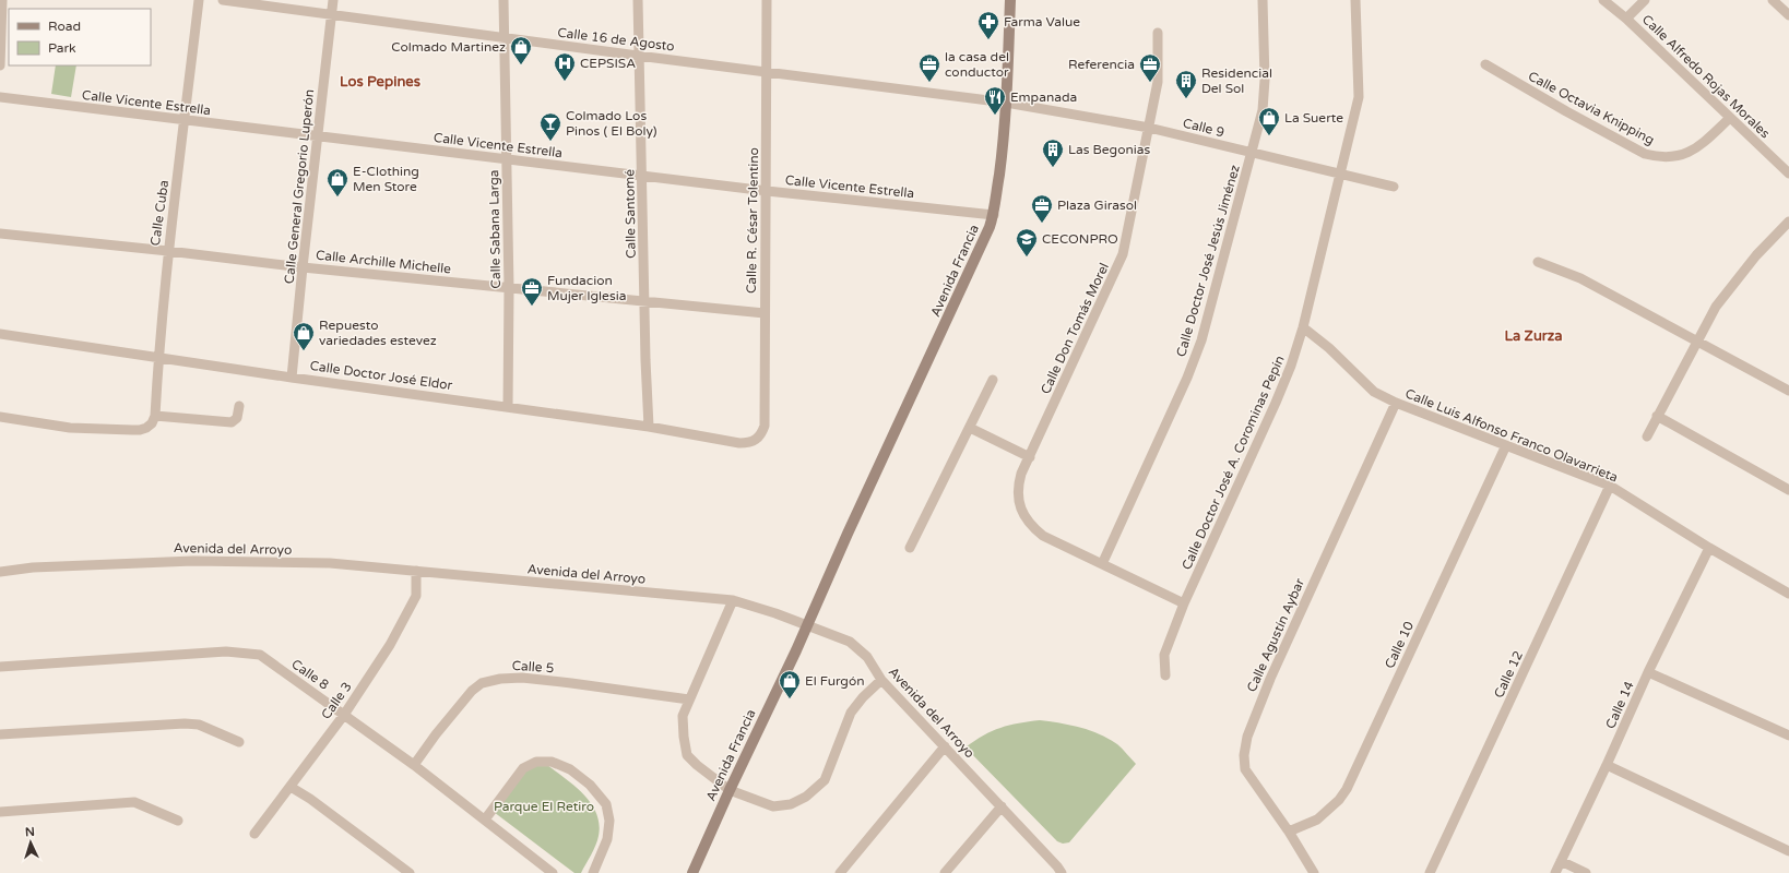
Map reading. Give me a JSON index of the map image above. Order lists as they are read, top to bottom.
{
  "streets": {
    "main road": ["Avenida Francia"],
    "street": [
      "Calle 16 de Agosto",
      "Calle Alfredo Rojas Morales",
      "Calle Vicente Estrella",
      "Calle Octavia Knipping",
      "Calle 9",
      "Calle General Gregorio Luperón",
      "Calle Cuba",
      "Calle Santomé",
      "Calle R. César Tolentino",
      "Calle Sabana Larga",
      "Calle Doctor José Jesús Jiménez",
      "Calle Archille Michelle",
      "Calle Don Tomás Morel",
      "Calle Doctor José Eldor",
      "Calle Luis Alfonso Franco Olavarrieta",
      "Calle Doctor José A. Corominas Pepín",
      "Avenida del Arroyo",
      "Calle Agustín Aybar",
      "Calle 10",
      "Calle 5",
      "Calle 8",
      "Calle 12",
      "Calle 3",
      "Calle 14"
    ]
  },
  "crossings": [
    ["Calle 16 de Agosto", "Calle 9"],
    ["Calle 16 de Agosto", "Calle General Gregorio Luperón"],
    ["Calle 16 de Agosto", "Calle Santomé"],
    ["Calle 16 de Agosto", "Calle R. César Tolentino"],
    ["Calle 16 de Agosto", "Calle Sabana Larga"],
    ["Calle 16 de Agosto", "Avenida Francia"],
    ["Calle Alfredo Rojas Morales", "Calle Octavia Knipping"],
    ["Calle Vicente Estrella", "Calle General Gregorio Luperón"],
    ["Calle Vicente Estrella", "Calle Cuba"],
    ["Calle Vicente Estrella", "Calle Santomé"],
    ["Calle Vicente Estrella", "Calle R. César Tolentino"],
    ["Calle Vicente Estrella", "Calle Sabana Larga"],
    ["Calle Vicente Estrella", "Avenida Francia"],
    ["Calle 9", "Calle Doctor José Jesús Jiménez"],
    ["Calle 9", "Avenida Francia"],
    ["Calle 9", "Calle Don Tomás Morel"],
    ["Calle 9", "Calle Doctor José A. Corominas Pepín"],
    ["Calle General Gregorio Luperón", "Calle Archille Michelle"],
    ["Calle General Gregorio Luperón", "Calle Doctor José Eldor"],
    ["Calle Cuba", "Calle Archille Michelle"],
    ["Calle Cuba", "Calle Doctor José Eldor"],
    ["Calle Santomé", "Calle Archille Michelle"],
    ["Calle Santomé", "Calle Doctor José Eldor"],
    ["Calle R. César Tolentino", "Calle Archille Michelle"],
    ["Calle R. César Tolentino", "Calle Doctor José Eldor"],
    ["Calle Sabana Larga", "Calle Archille Michelle"],
    ["Calle Sabana Larga", "Calle Doctor José Eldor"],
    ["Calle Doctor José Jesús Jiménez", "Calle Don Tomás Morel"],
    ["Calle Don Tomás Morel", "Calle Doctor José A. Corominas Pepín"],
    ["Calle Luis Alfonso Franco Olavarrieta", "Calle Doctor José A. Corominas Pepín"],
    ["Calle Luis Alfonso Franco Olavarrieta", "Calle Agustín Aybar"],
    ["Calle Luis Alfonso Franco Olavarrieta", "Calle 10"],
    ["Calle Luis Alfonso Franco Olavarrieta", "Calle 12"],
    ["Calle Luis Alfonso Franco Olavarrieta", "Calle 14"],
    ["Avenida del Arroyo", "Calle 3"],
    ["Calle Agustín Aybar", "Calle 10"],
    ["Calle 5", "Calle 8"],
    ["Calle 8", "Calle 3"]
  ],
  "districts": ["Los Pepines", "La Zurza"],
  "parks": ["Parque El Retiro"],
  "places": {
    "pharmacy": ["Farma Value"],
    "shop": [
      "Colmado Martinez",
      "La Suerte",
      "E-Clothing Men Store",
      "Repuesto variedades estevez",
      "El Furgón"
    ],
    "hospital": ["CEPSISA"],
    "office": [
      "la casa del conductor",
      "Referencia",
      "Plaza Girasol",
      "Fundacion Mujer Iglesia"
    ],
    "building": ["Residencial Del Sol", "Las Begonias"],
    "restaurant": ["Empanada"],
    "bar": ["Colmado Los Pinos ( El Boly)"],
    "school or university": ["CECONPRO"]
  },
  "legend": ["Road", "Park"],
  "north": "top"
}
